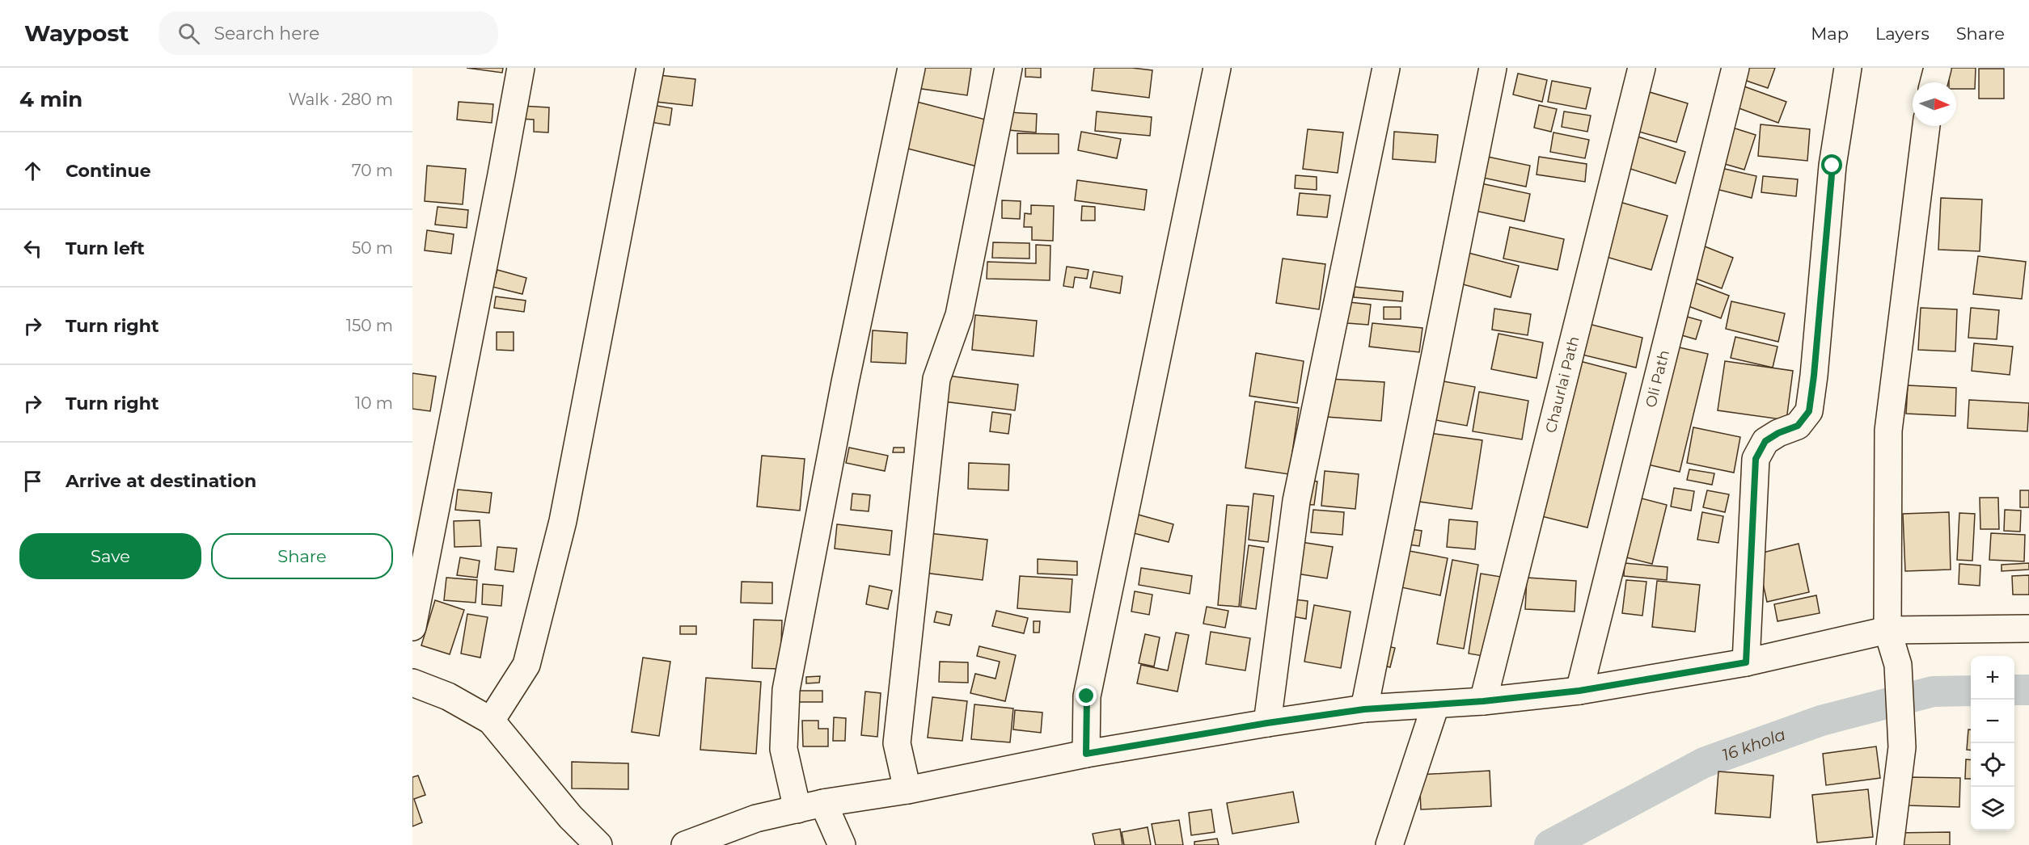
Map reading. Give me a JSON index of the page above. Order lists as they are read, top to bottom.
{
  "streets": {
    "street": ["Oli Path", "Chaurlai Path"]
  },
  "water": ["16 khola"],
  "north": "right",
  "page": {
    "header": "Waypost",
    "search": "Search here",
    "nav": ["Map", "Layers", "Share"],
    "heading": ["4 min", "Walk · 280 m"],
    "list": [
      ["Continue", "70 m"],
      ["Turn left", "50 m"],
      ["Turn right", "150 m"],
      ["Turn right", "10 m"],
      "Arrive at destination"
    ],
    "buttons": ["Save", "Share"],
    "map_buttons": ["+", "−"]
  }
}
